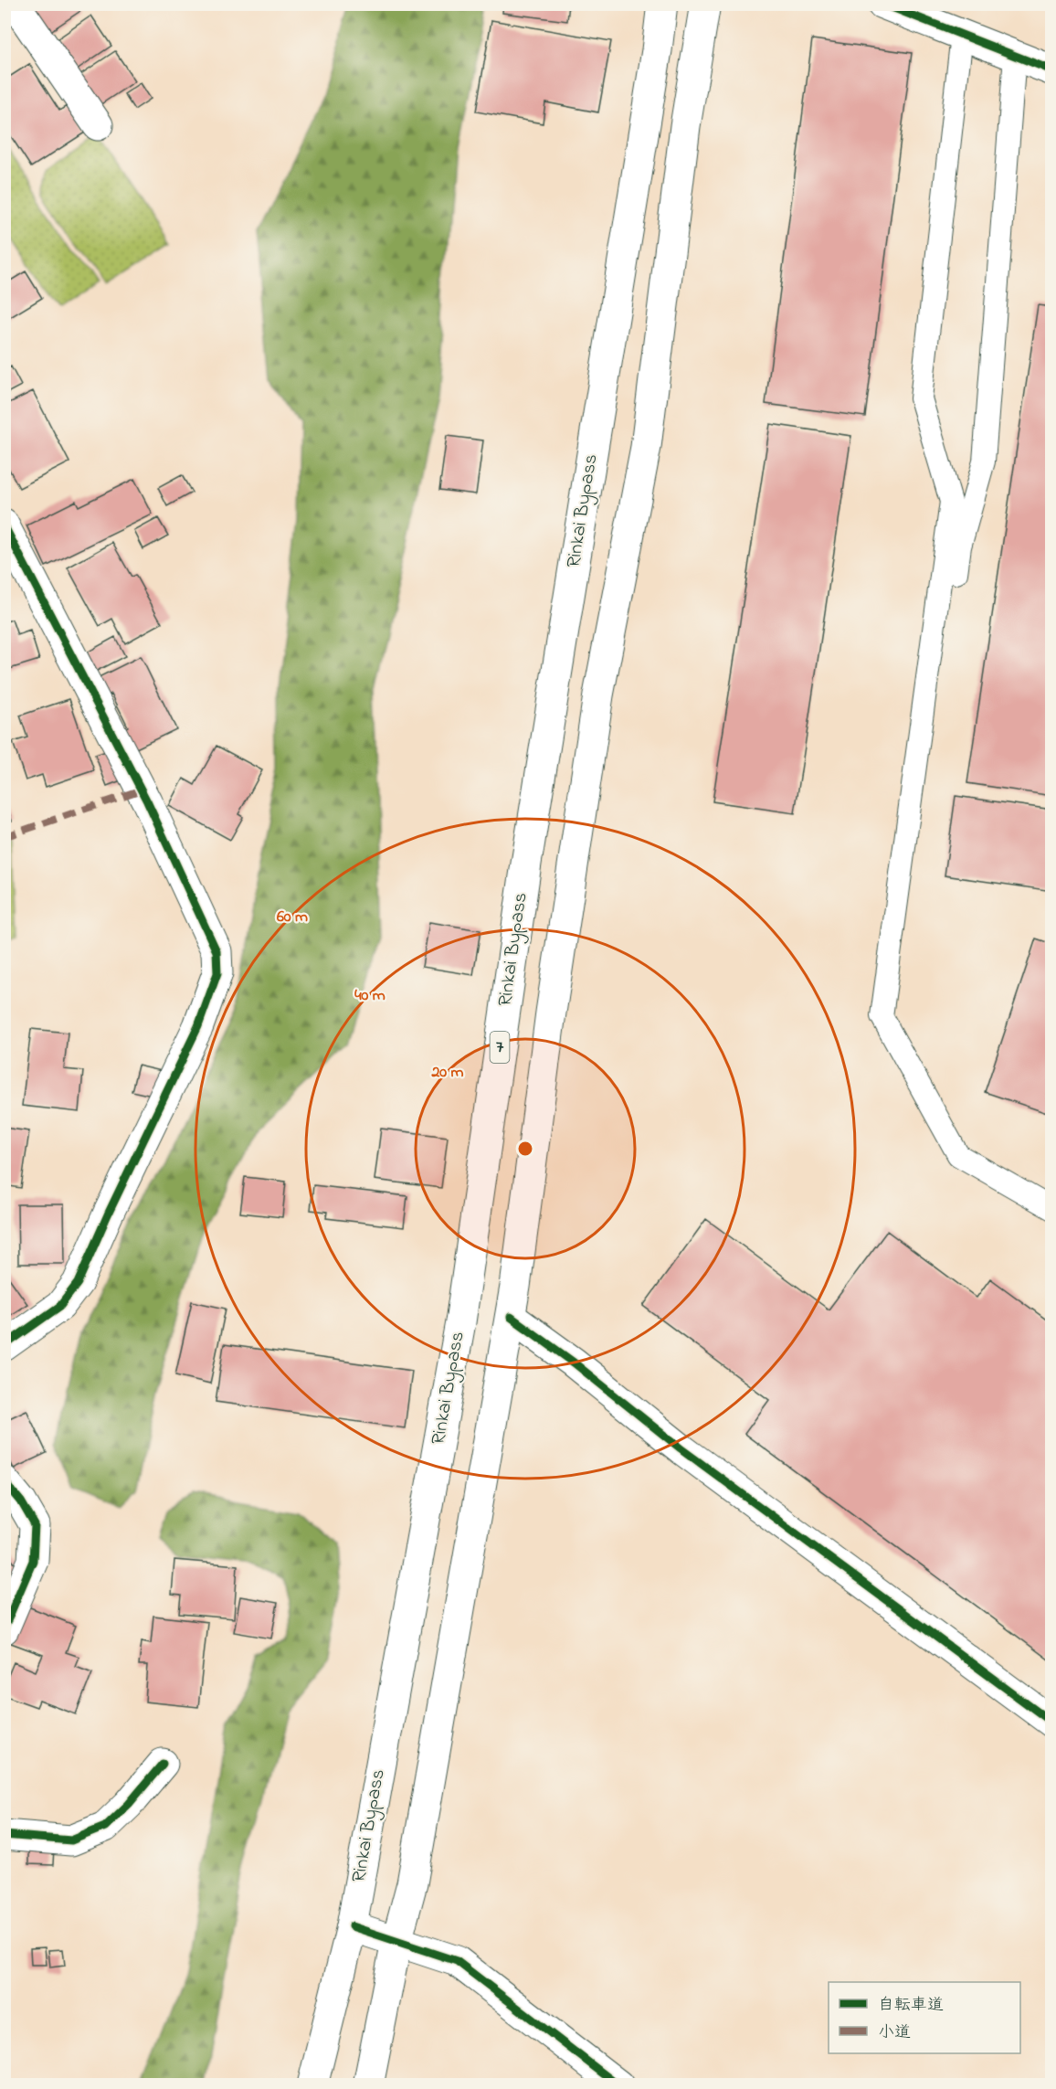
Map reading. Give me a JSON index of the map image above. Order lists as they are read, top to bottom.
{
  "streets": {
    "main road": ["Rinkai Bypass", "7"]
  },
  "legend": ["自転車道", "小道"],
  "rings": ["60 m", "40 m", "20 m"]
}
